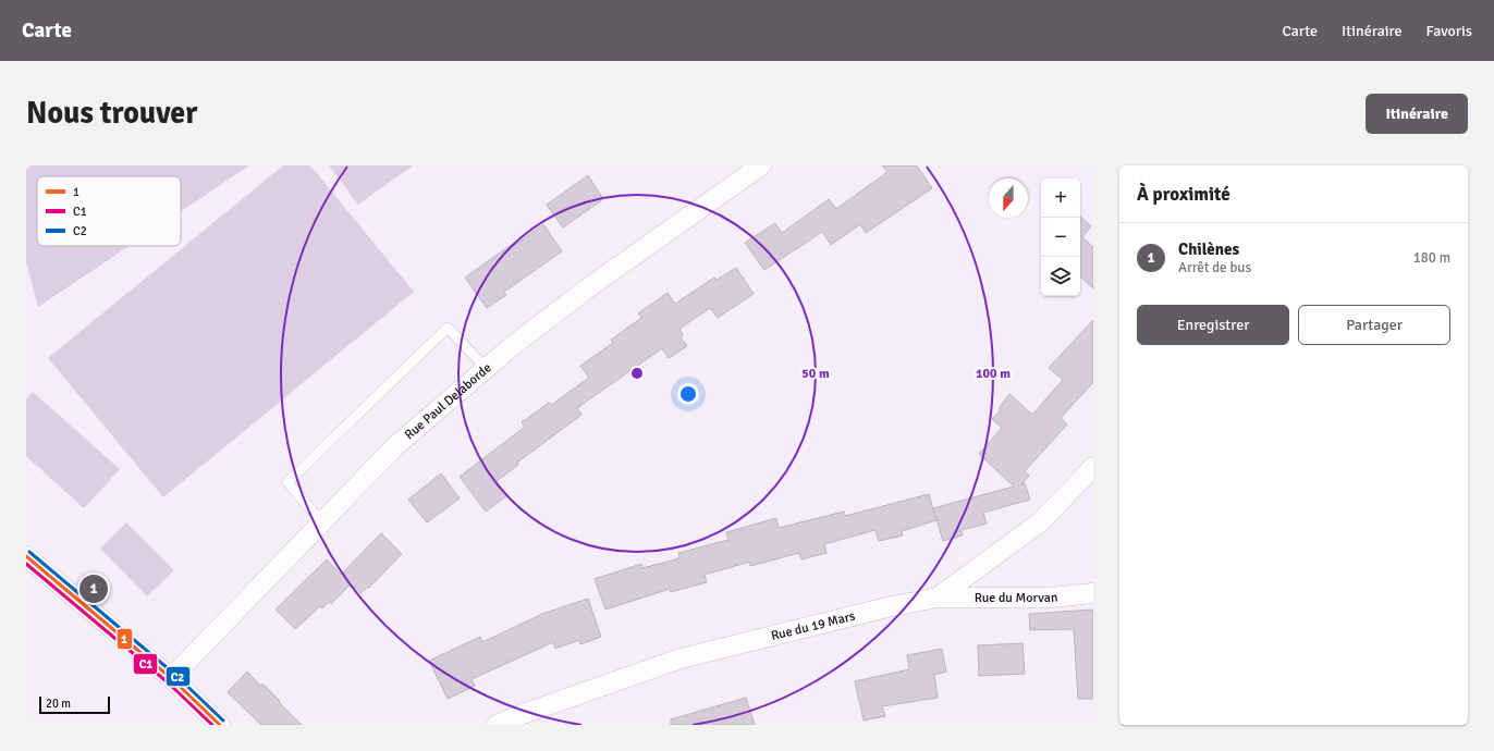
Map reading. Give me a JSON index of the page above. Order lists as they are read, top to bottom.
{
  "streets": {
    "street": ["Rue Paul Delaborde", "Rue du Morvan", "Rue du 19 Mars"]
  },
  "crossings": [
    ["Rue du Morvan", "Rue du 19 Mars"]
  ],
  "lines": ["transit line C2", "transit line 1", "transit line C1"],
  "legend": ["1", "C1", "C2"],
  "scale_bar": "20 m",
  "north": "bottom",
  "page": {
    "header": "Carte",
    "nav": ["Carte", "Itinéraire", "Favoris"],
    "buttons": [
      "Itinéraire",
      ["Enregistrer", "Partager"]
    ],
    "title": "Nous trouver",
    "heading": "À proximité",
    "map_buttons": ["+", "−"],
    "list": [
      {
        "mark": "1",
        "name": "Chilènes",
        "note": "Arrêt de bus",
        "value": "180 m"
      }
    ],
    "pins": "1",
    "scale": "20 m"
  },
  "rings": ["50 m", "100 m"]
}
